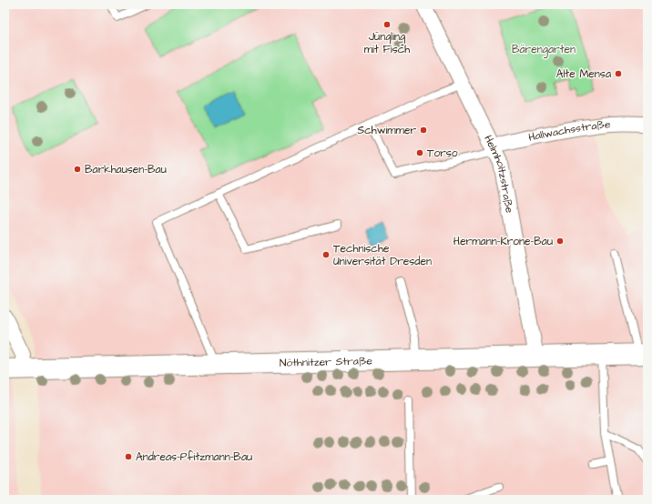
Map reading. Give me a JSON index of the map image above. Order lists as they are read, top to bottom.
{
  "streets": {
    "street": ["Hallwachsstraße", "Helmholtzstraße", "Nöthnitzer Straße"]
  },
  "crossings": [
    ["Hallwachsstraße", "Helmholtzstraße"],
    ["Helmholtzstraße", "Nöthnitzer Straße"]
  ],
  "parks": ["Bärengarten"],
  "places": [
    "Jüngling mit Fisch",
    "Alte Mensa",
    "Schwimmer",
    "Torso",
    "Barkhausen-Bau",
    "Hermann-Krone-Bau",
    "Technische Universität Dresden",
    "Andreas-Pfitzmann-Bau"
  ]
}
